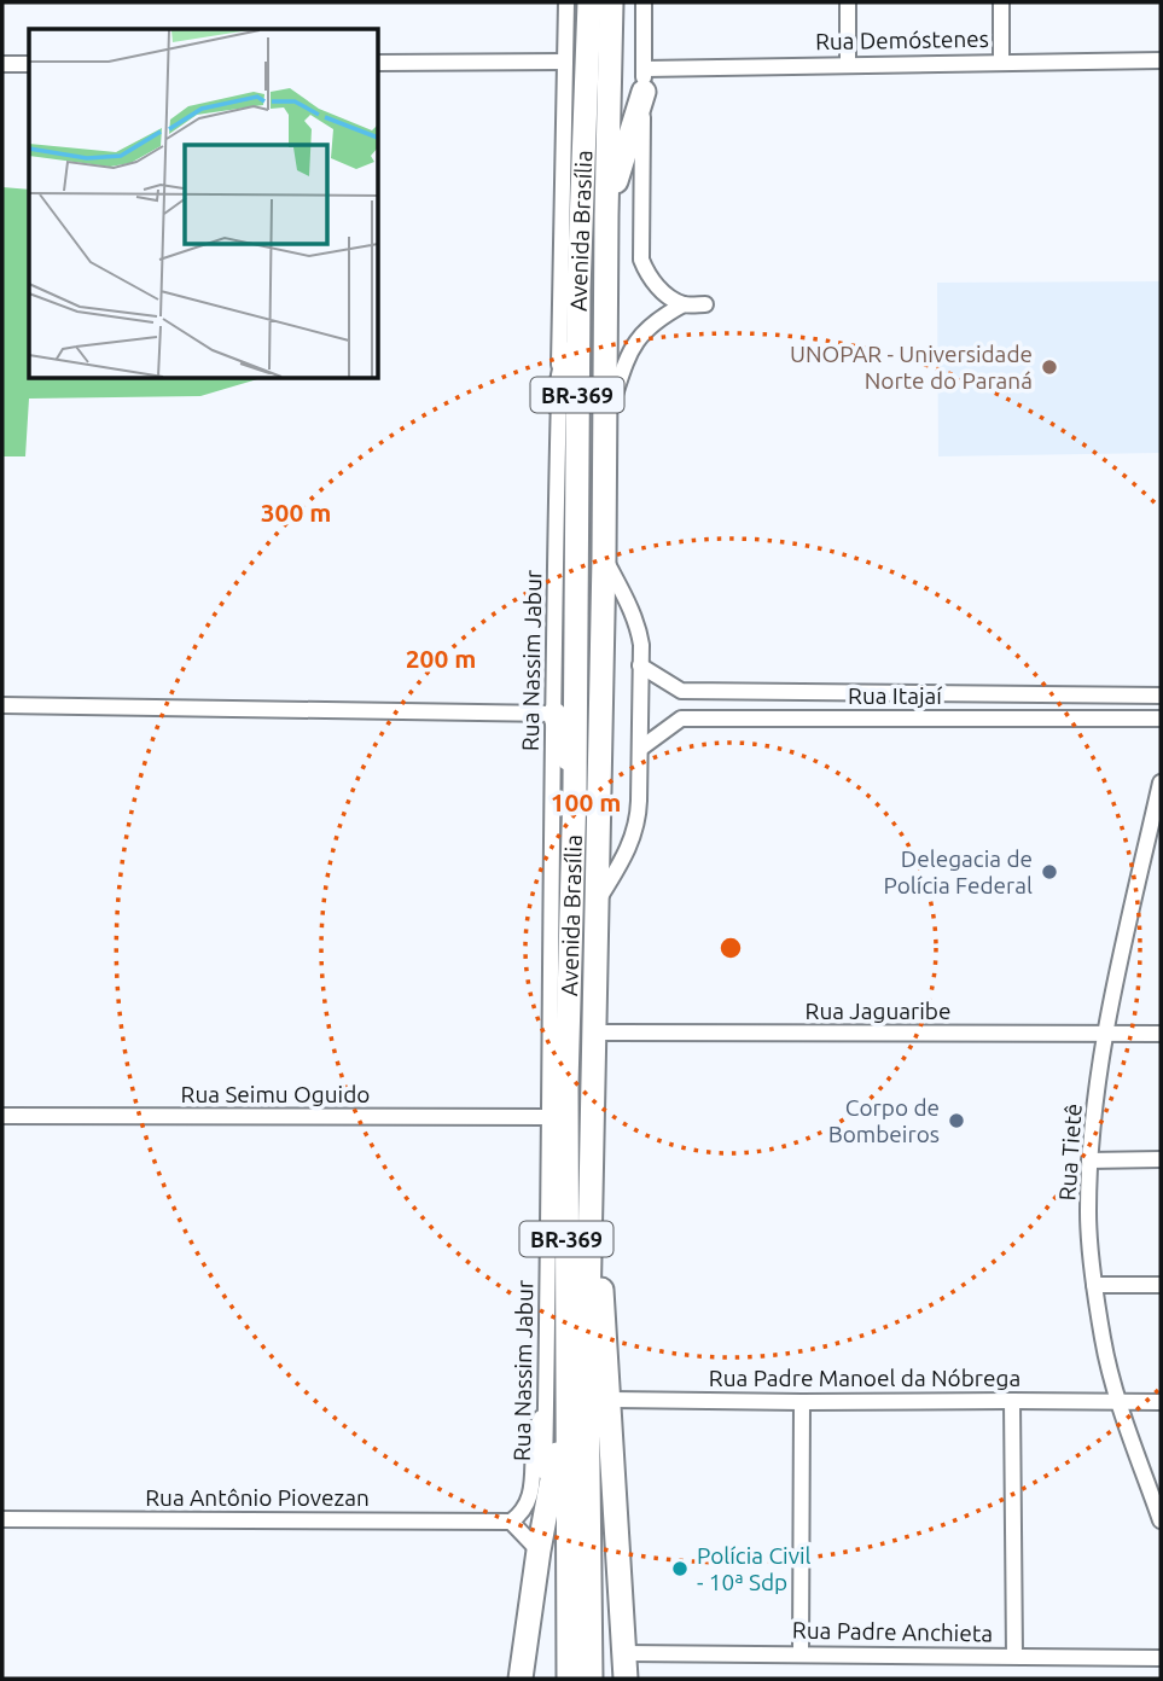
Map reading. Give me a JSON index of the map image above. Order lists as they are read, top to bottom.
{
  "streets": {
    "highway": ["Avenida Brasília", "BR-369"],
    "street": [
      "Rua Demóstenes",
      "Rua Nassim Jabur",
      "Rua Itajaí",
      "Rua Jaguaribe",
      "Rua Seimu Oguido",
      "Rua Tietê",
      "Rua Padre Manoel da Nóbrega",
      "Rua Antônio Piovezan",
      "Rua Padre Anchieta"
    ]
  },
  "crossings": [
    ["Avenida Brasília", "Rua Jaguaribe"],
    ["Rua Nassim Jabur", "Rua Seimu Oguido"],
    ["Rua Jaguaribe", "Rua Tietê"],
    ["Rua Tietê", "Rua Padre Manoel da Nóbrega"]
  ],
  "places": [
    "UNOPAR - Universidade Norte do Paraná",
    "Delegacia de Polícia Federal",
    "Corpo de Bombeiros",
    "Polícia Civil - 10ª Sdp"
  ],
  "rings": ["300 m", "200 m", "100 m"]
}
